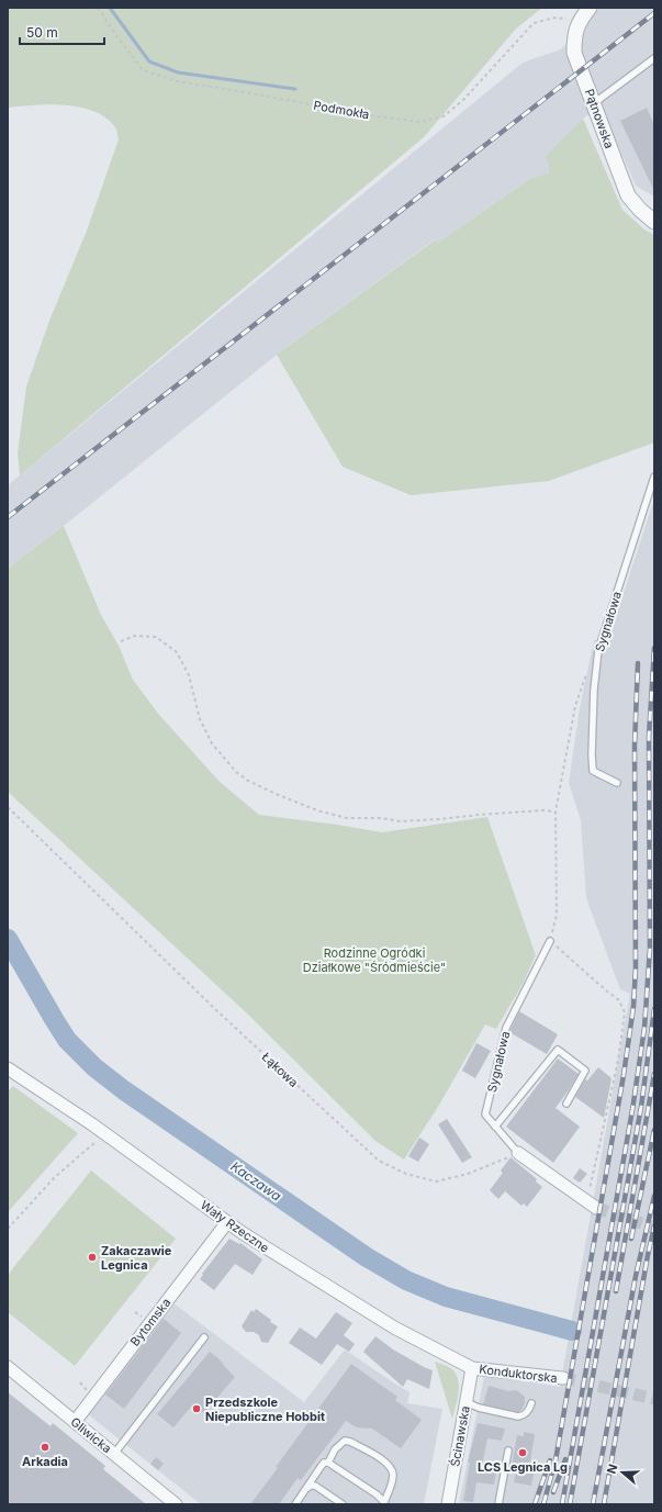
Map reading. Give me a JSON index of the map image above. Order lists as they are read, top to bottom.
{
  "streets": {
    "street": [
      "Pątnowska",
      "Wały Rzeczne",
      "Bytomska",
      "Konduktorska",
      "Gliwicka",
      "Ścinawska"
    ],
    "lane": ["Sygnałowa"],
    "path": ["Podmokła", "Łąkowa"]
  },
  "crossings": [
    ["Podmokła", "Pątnowska"],
    ["Sygnałowa", "Łąkowa"],
    ["Wały Rzeczne", "Bytomska"],
    ["Wały Rzeczne", "Konduktorska"],
    ["Wały Rzeczne", "Ścinawska"],
    ["Bytomska", "Gliwicka"],
    ["Konduktorska", "Ścinawska"]
  ],
  "water": ["Kaczawa"],
  "parks": ["Rodzinne Ogródki Działkowe \"Śródmieście\""],
  "places": [
    "Zakaczawie Legnica",
    "Przedszkole Niepubliczne Hobbit",
    "Arkadia",
    "LCS Legnica Lg"
  ],
  "scale_bar": "50 m",
  "north": "left"
}
